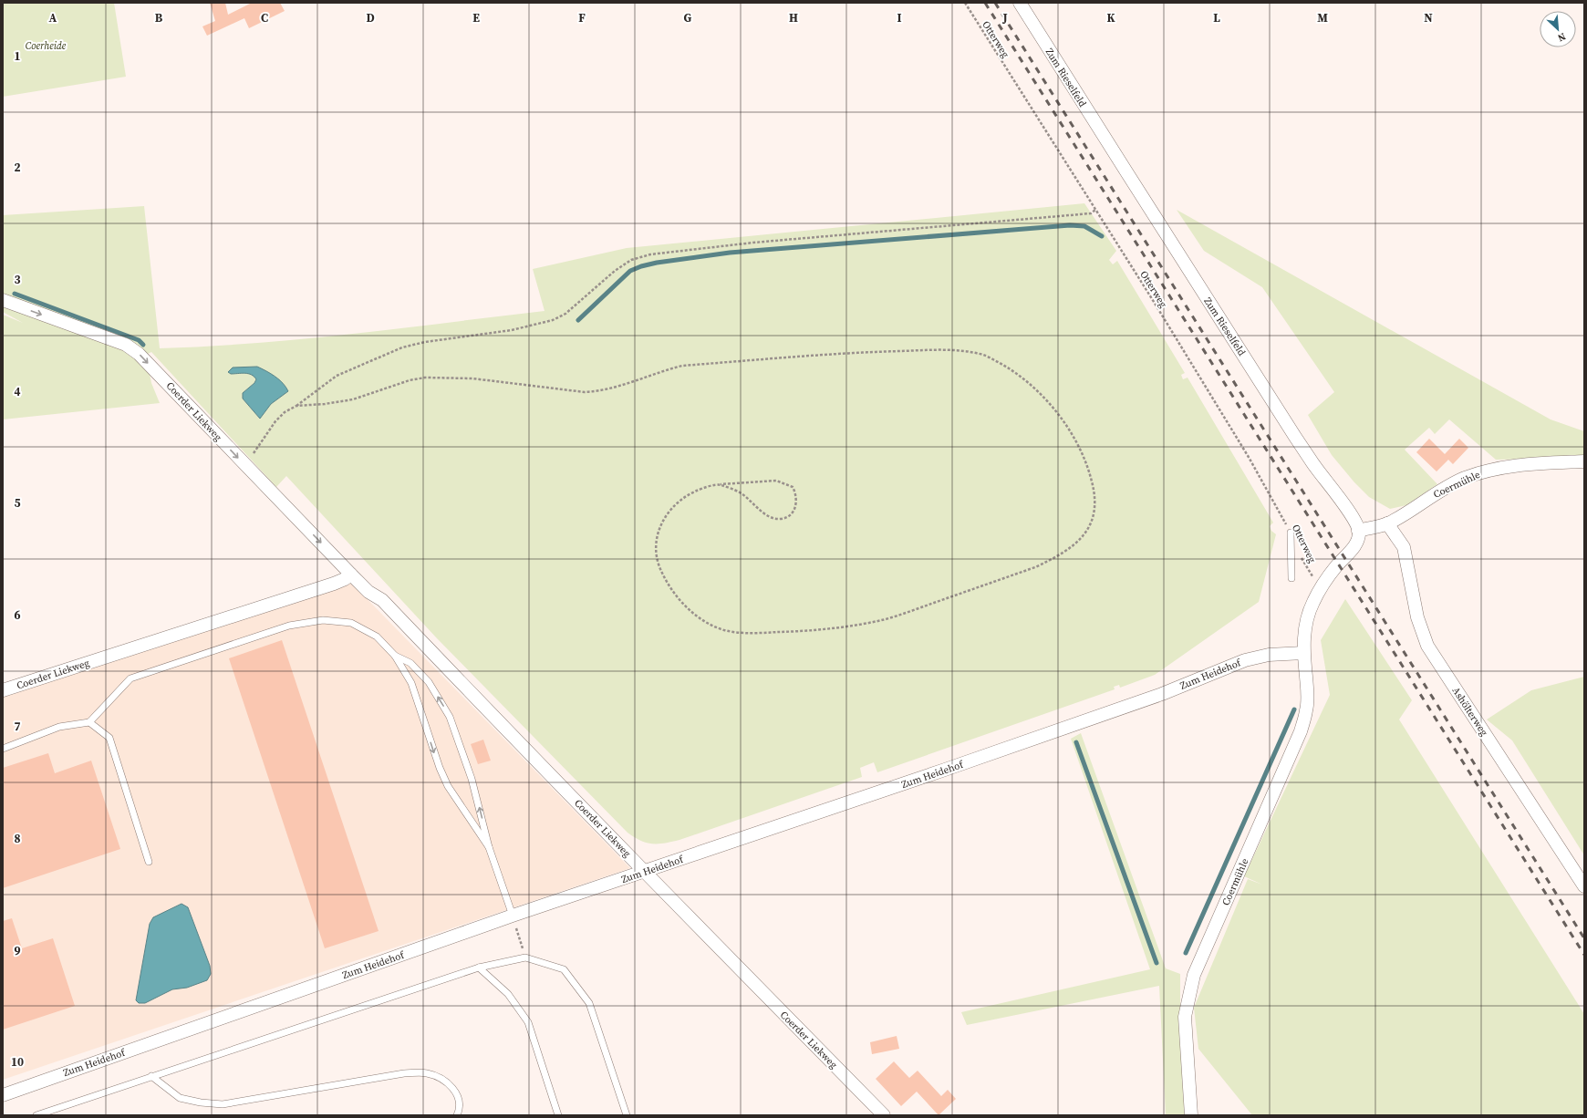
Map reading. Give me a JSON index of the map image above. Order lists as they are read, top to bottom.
{
  "streets": {
    "street": [
      "Zum Rieselfeld",
      "Coerder Liekweg",
      "Coermühle",
      "Zum Heidehof",
      "Ashölterweg"
    ],
    "path": ["Otterweg"]
  },
  "crossings": [
    ["Zum Rieselfeld", "Coermühle"],
    ["Coerder Liekweg", "Zum Heidehof"],
    ["Coermühle", "Zum Heidehof"],
    ["Coermühle", "Ashölterweg"]
  ],
  "parks": ["Coerheide"],
  "north": "bottom right",
  "grid": {
    "columns": [
      "A",
      "B",
      "C",
      "D",
      "E",
      "F",
      "G",
      "H",
      "I",
      "J",
      "K",
      "L",
      "M",
      "N"
    ],
    "rows": [
      "1",
      "2",
      "3",
      "4",
      "5",
      "6",
      "7",
      "8",
      "9",
      "10"
    ]
  }
}
